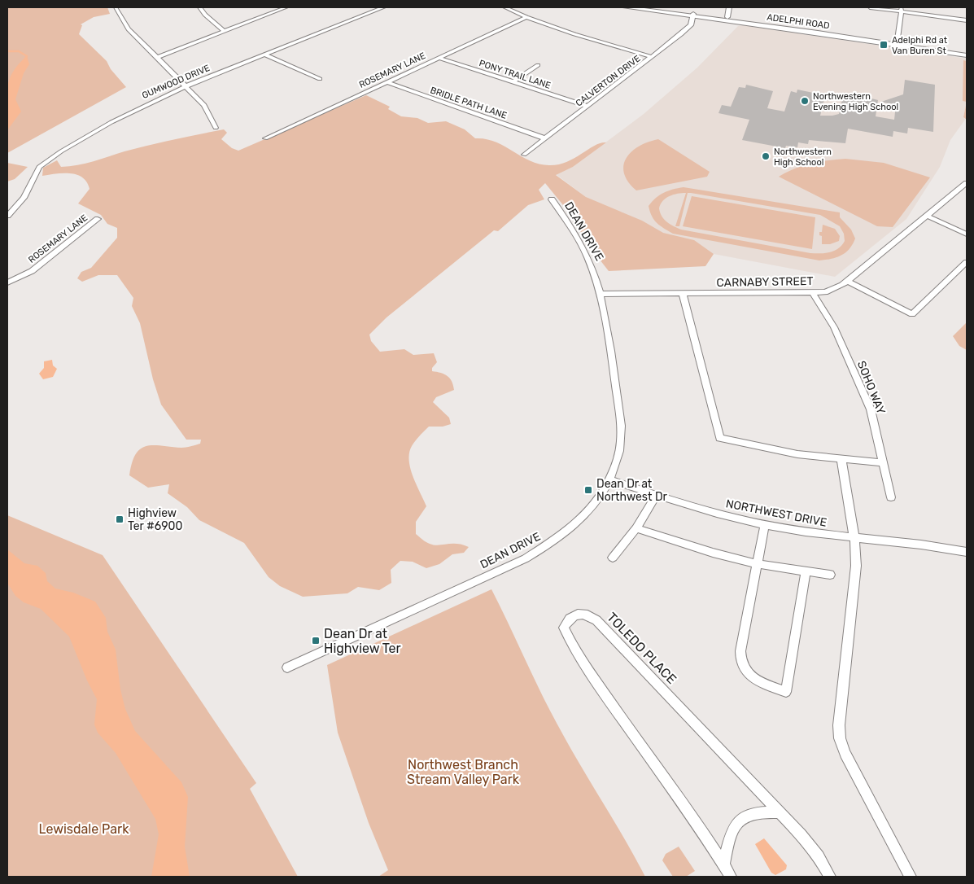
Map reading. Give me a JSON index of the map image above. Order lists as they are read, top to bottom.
{
  "streets": {
    "main road": ["ADELPHI ROAD"],
    "street": [
      "ROSEMARY LANE",
      "PONY TRAIL LANE",
      "CALVERTON DRIVE",
      "GUMWOOD DRIVE",
      "BRIDLE PATH LANE",
      "DEAN DRIVE",
      "CARNABY STREET",
      "SOHO WAY",
      "NORTHWEST DRIVE",
      "TOLEDO PLACE"
    ]
  },
  "crossings": [
    ["ADELPHI ROAD", "CALVERTON DRIVE"],
    ["ROSEMARY LANE", "PONY TRAIL LANE"],
    ["ROSEMARY LANE", "BRIDLE PATH LANE"],
    ["PONY TRAIL LANE", "CALVERTON DRIVE"],
    ["CALVERTON DRIVE", "BRIDLE PATH LANE"],
    ["DEAN DRIVE", "CARNABY STREET"],
    ["DEAN DRIVE", "NORTHWEST DRIVE"],
    ["CARNABY STREET", "SOHO WAY"]
  ],
  "parks": ["Northwest Branch Stream Valley Park", "Lewisdale Park"],
  "places": {
    "transit": [
      "Adelphi Rd at Van Buren St",
      "Dean Dr at Northwest Dr",
      "Highview Ter #6900",
      "Dean Dr at Highview Ter"
    ],
    "other": ["Northwestern Evening High School", "Northwestern High School"]
  }
}
